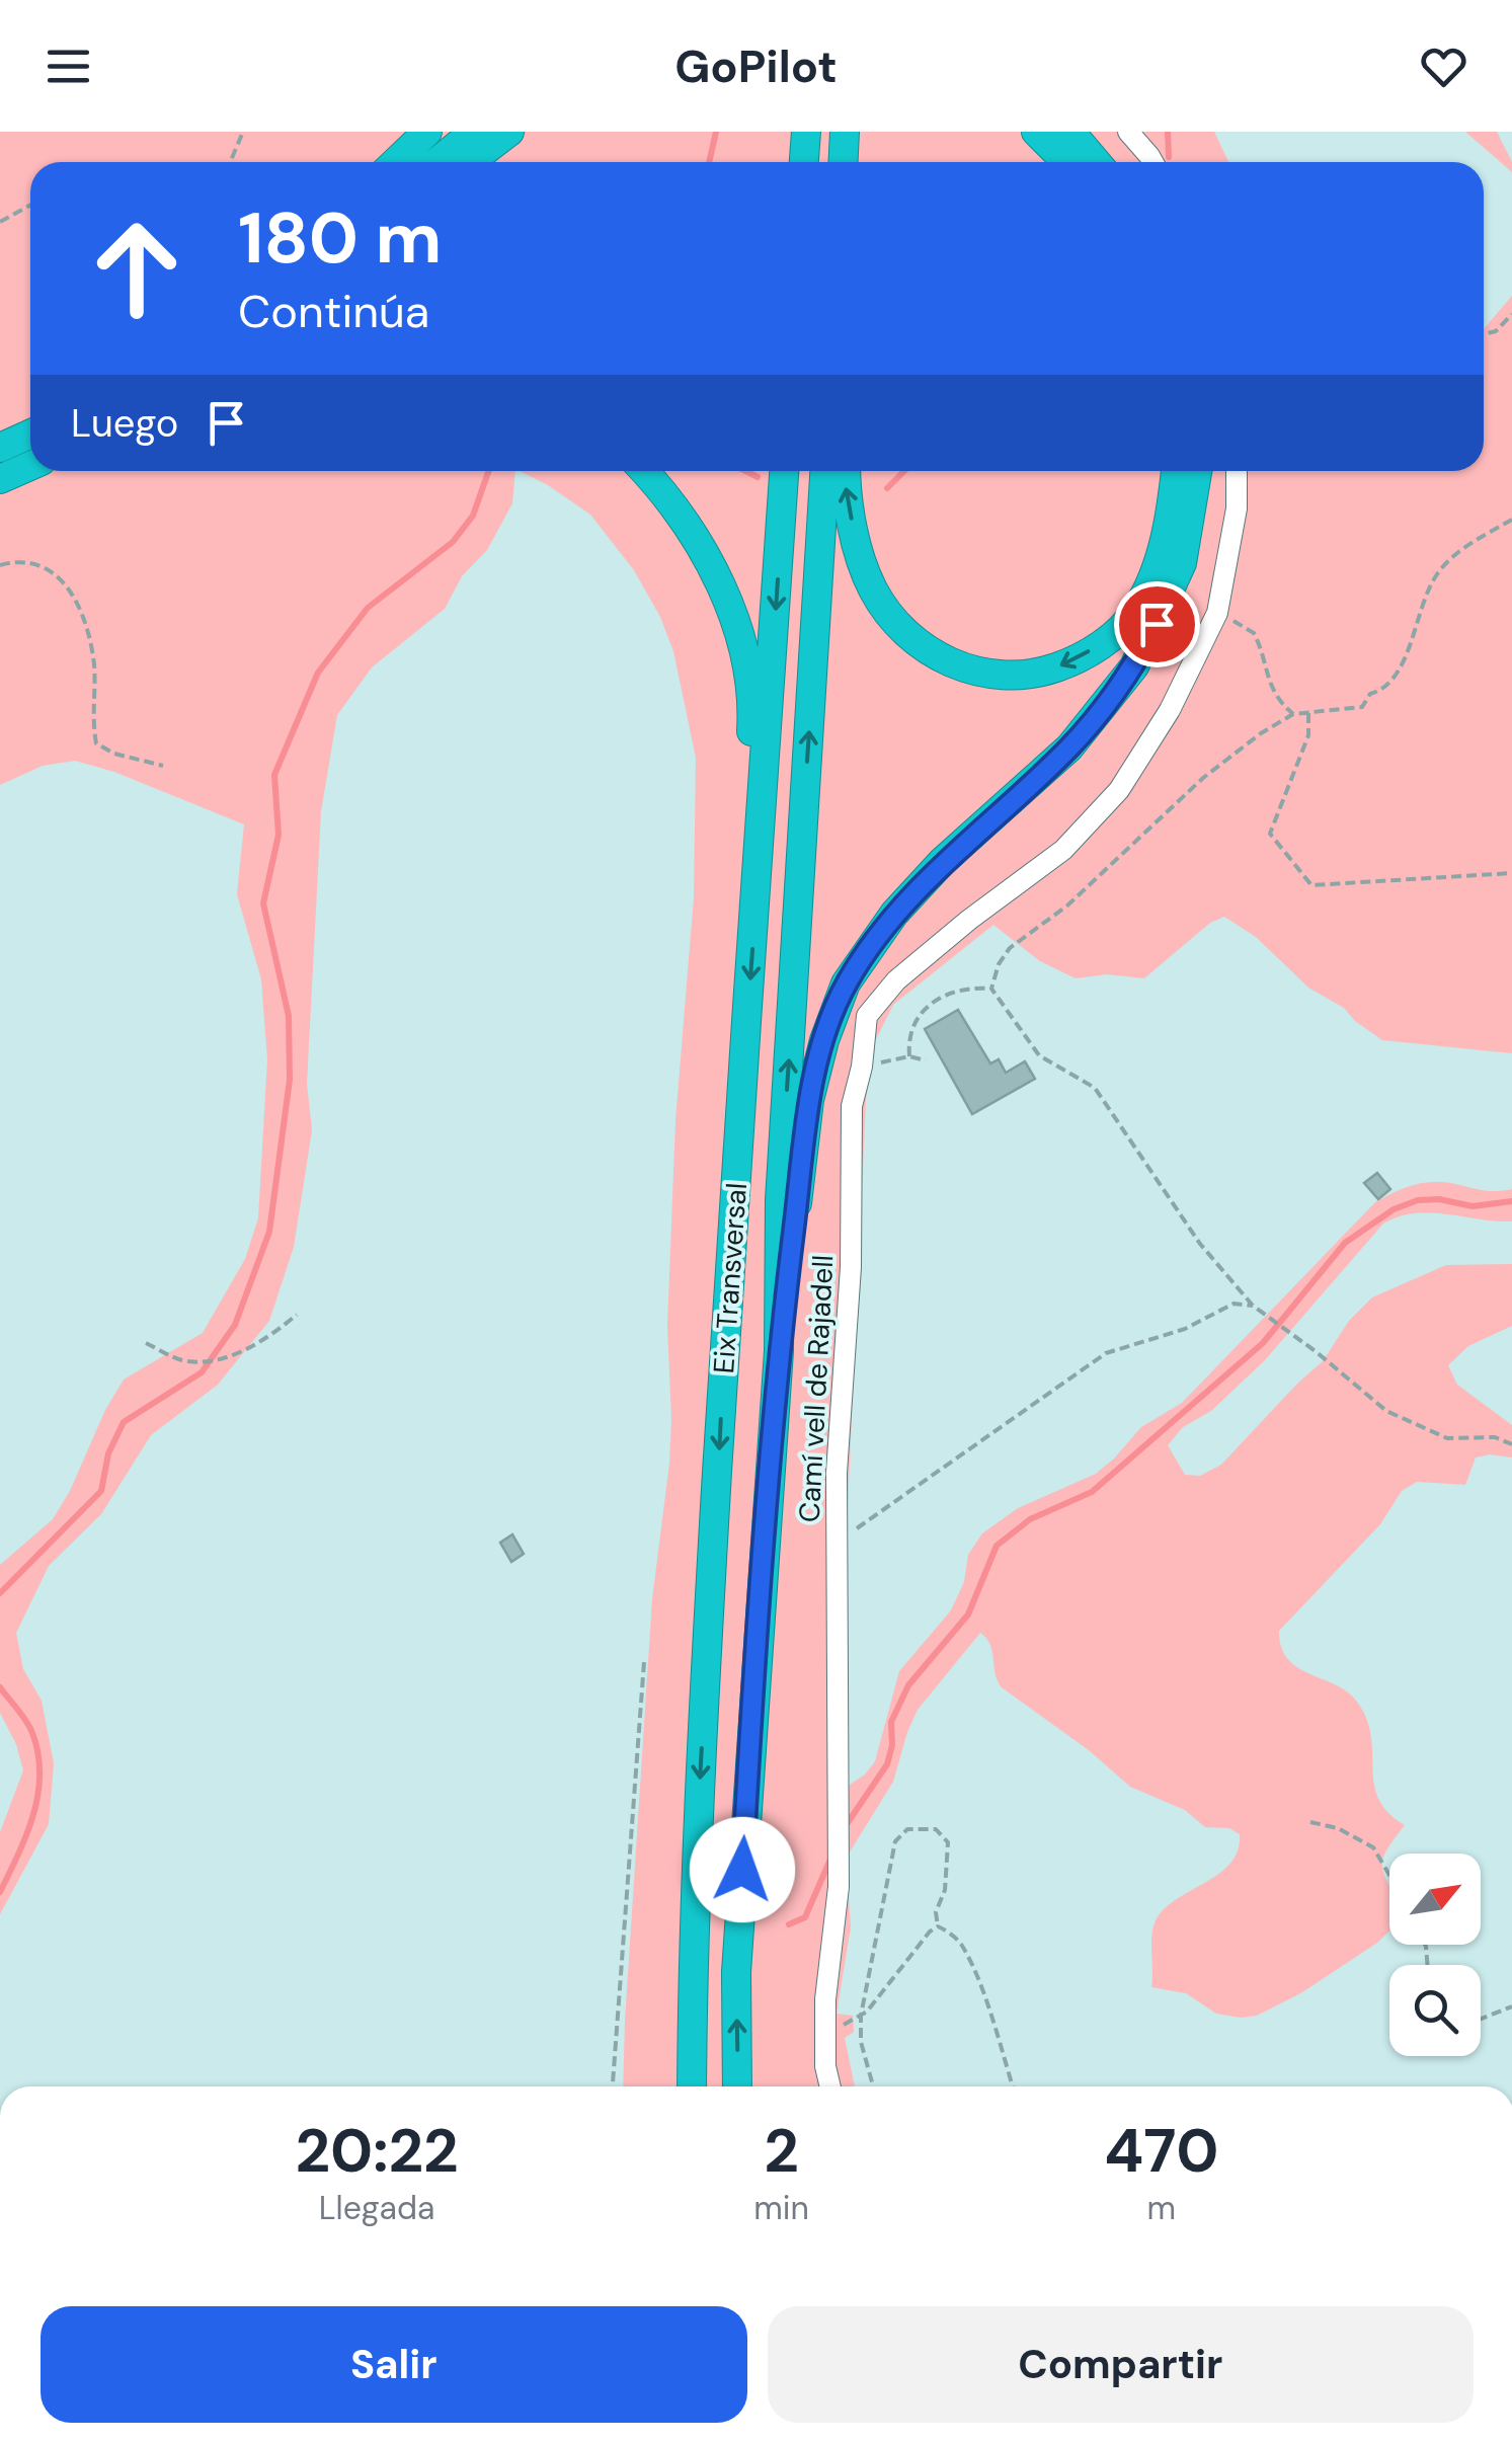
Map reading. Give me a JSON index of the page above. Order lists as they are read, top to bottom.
{
  "streets": {
    "highway": ["Eix Transversal"],
    "street": ["Camí vell de Rajadell"]
  },
  "north": "top right",
  "page": {
    "header": "GoPilot",
    "turn": ["180 m", "Continúa"],
    "then": "Luego",
    "eta": [
      "20:22",
      "Llegada",
      "2",
      "min",
      "470",
      "m"
    ],
    "buttons": ["Salir", "Compartir"]
  }
}
